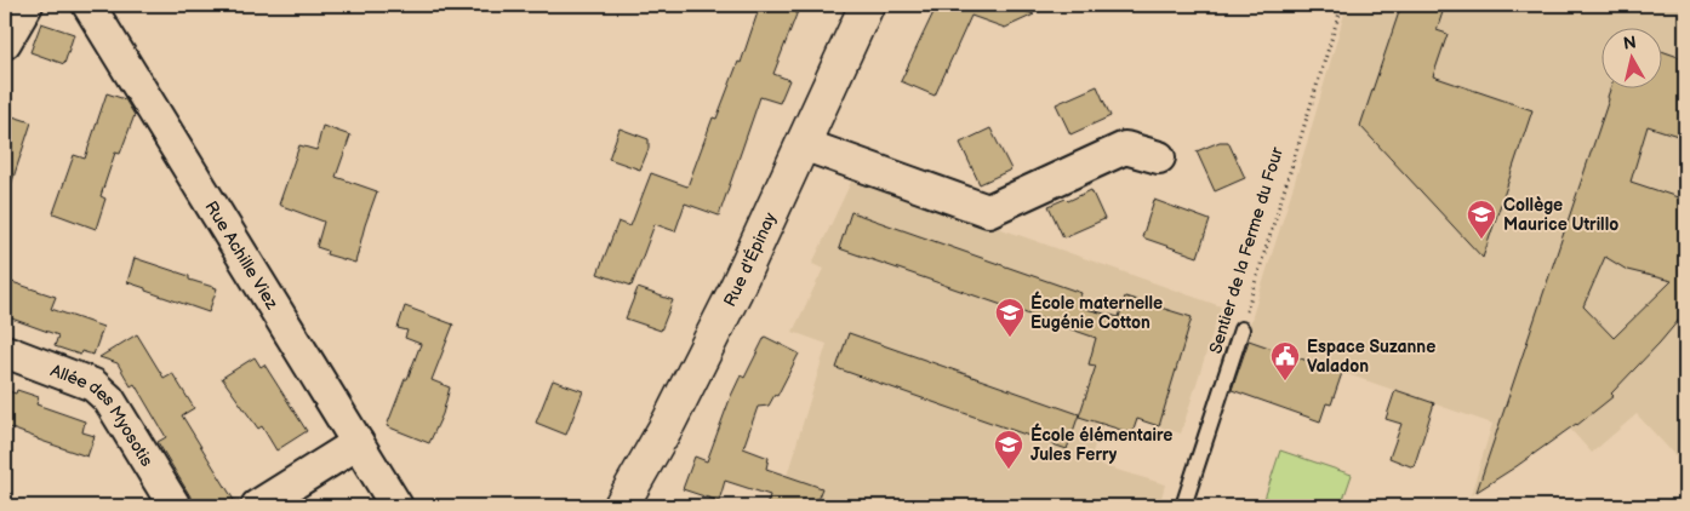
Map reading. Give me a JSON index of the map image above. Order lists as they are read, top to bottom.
{
  "streets": {
    "main road": ["Rue d'Épinay"],
    "street": ["Rue Achille Viez", "Allée des Myosotis"],
    "lane": ["Sentier de la Ferme du Four"]
  },
  "places": {
    "school or university": ["Collège Maurice Utrillo", "École maternelle Eugénie Cotton", "École élémentaire Jules Ferry"],
    "public building": ["Espace Suzanne Valadon"]
  },
  "north": "top"
}
